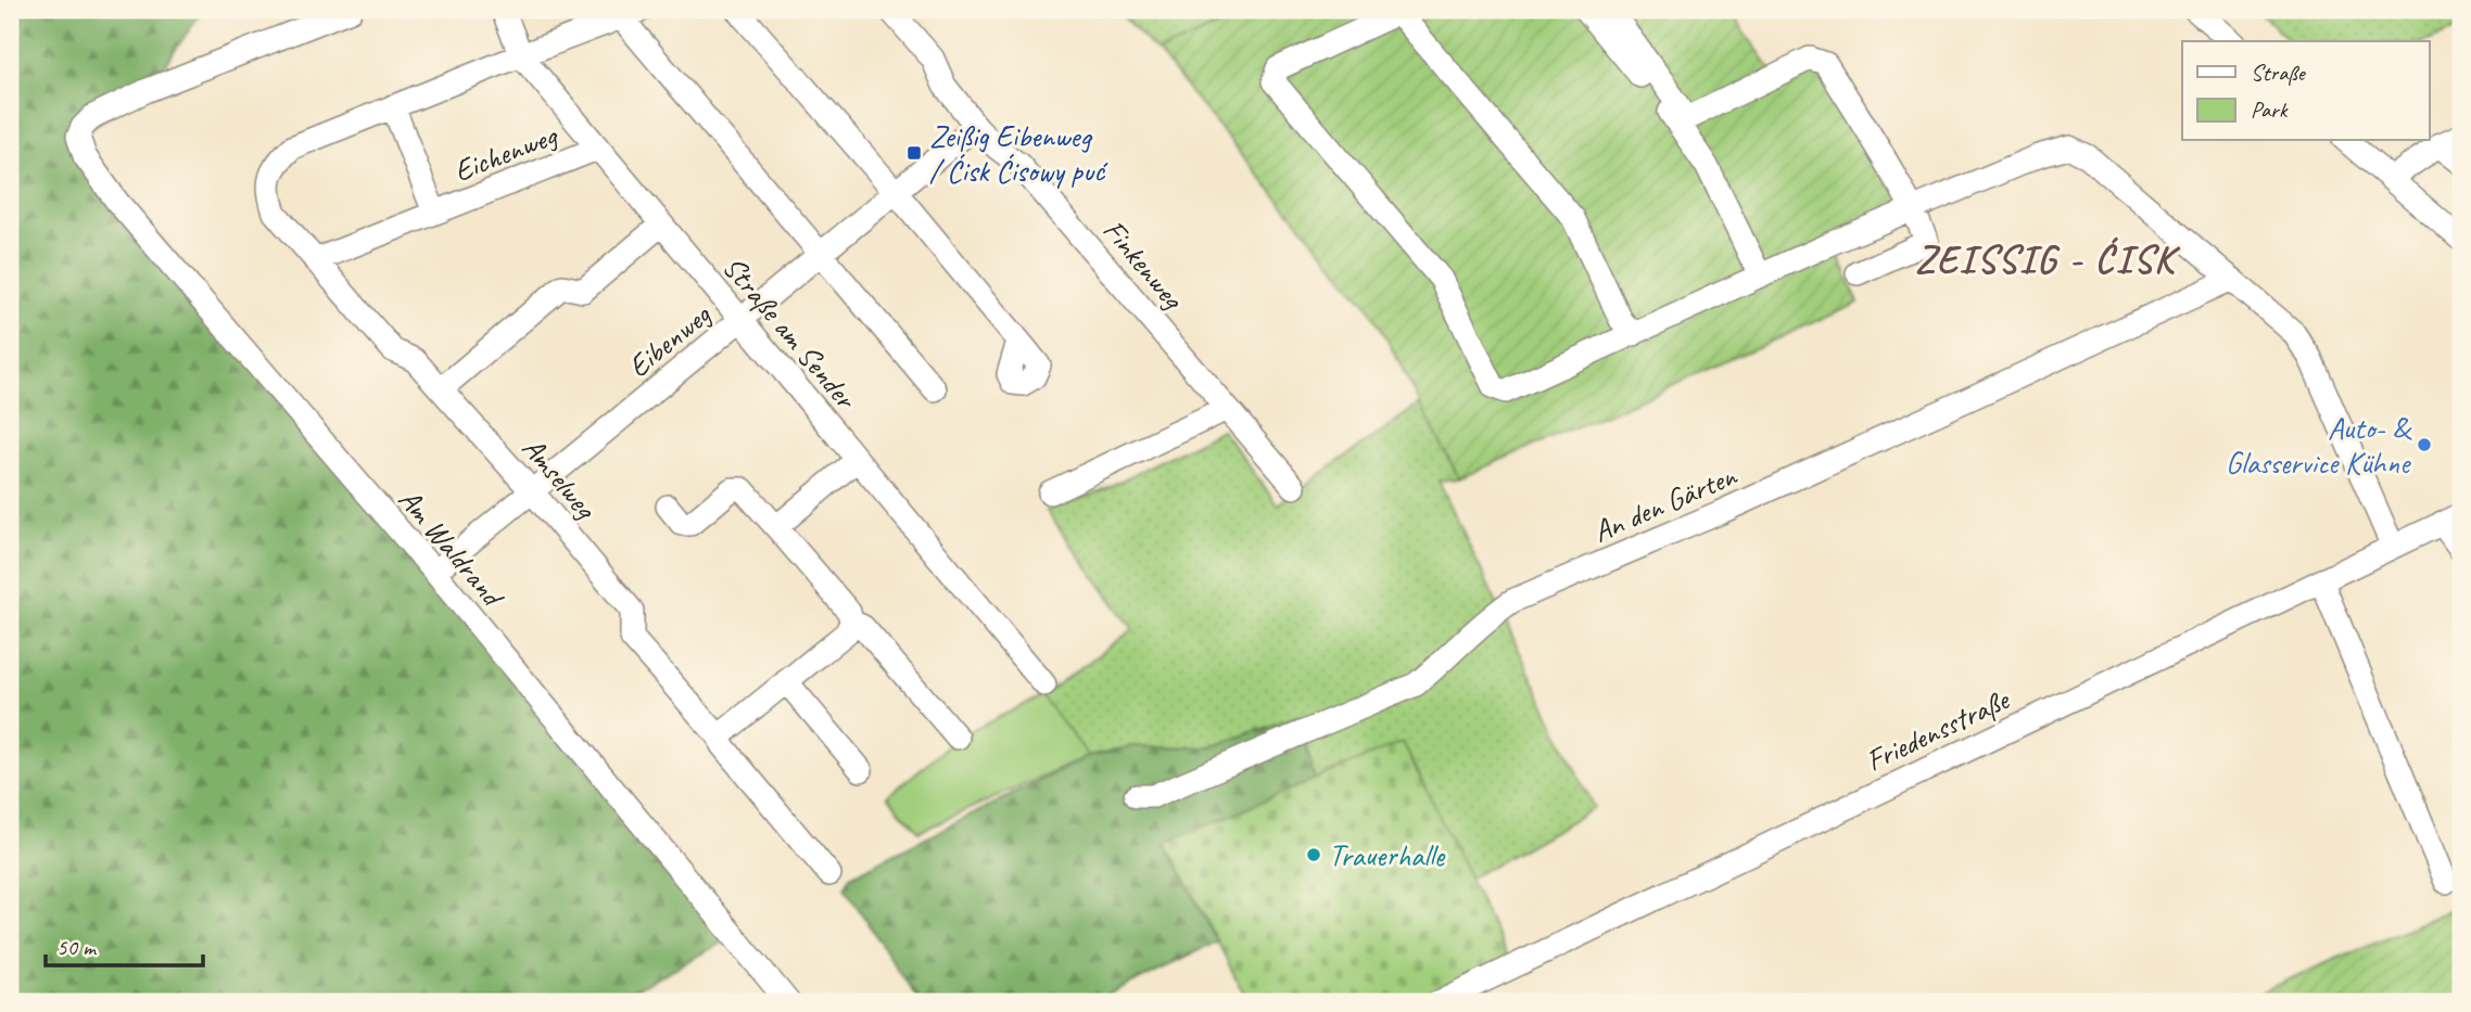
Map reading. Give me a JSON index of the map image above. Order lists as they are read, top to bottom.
{
  "streets": {
    "street": [
      "Eichenweg",
      "Finkenweg",
      "Straße am Sender",
      "Eibenweg",
      "Amselweg",
      "An den Gärten",
      "Am Waldrand",
      "Friedensstraße"
    ]
  },
  "crossings": [
    ["Eichenweg", "Straße am Sender"],
    ["Eichenweg", "Amselweg"],
    ["Finkenweg", "Eibenweg"],
    ["Straße am Sender", "Eibenweg"],
    ["Straße am Sender", "Amselweg"],
    ["Eibenweg", "Amselweg"],
    ["Eibenweg", "Am Waldrand"]
  ],
  "districts": ["ZEISSIG - ĆISK"],
  "places": {
    "transit": ["Zeißig Eibenweg / Ćisk Ćisowy puć"],
    "other": ["Auto- & Glasservice Kühne", "Trauerhalle"]
  },
  "legend": ["Straße", "Park"],
  "scale_bar": "50 m"
}
